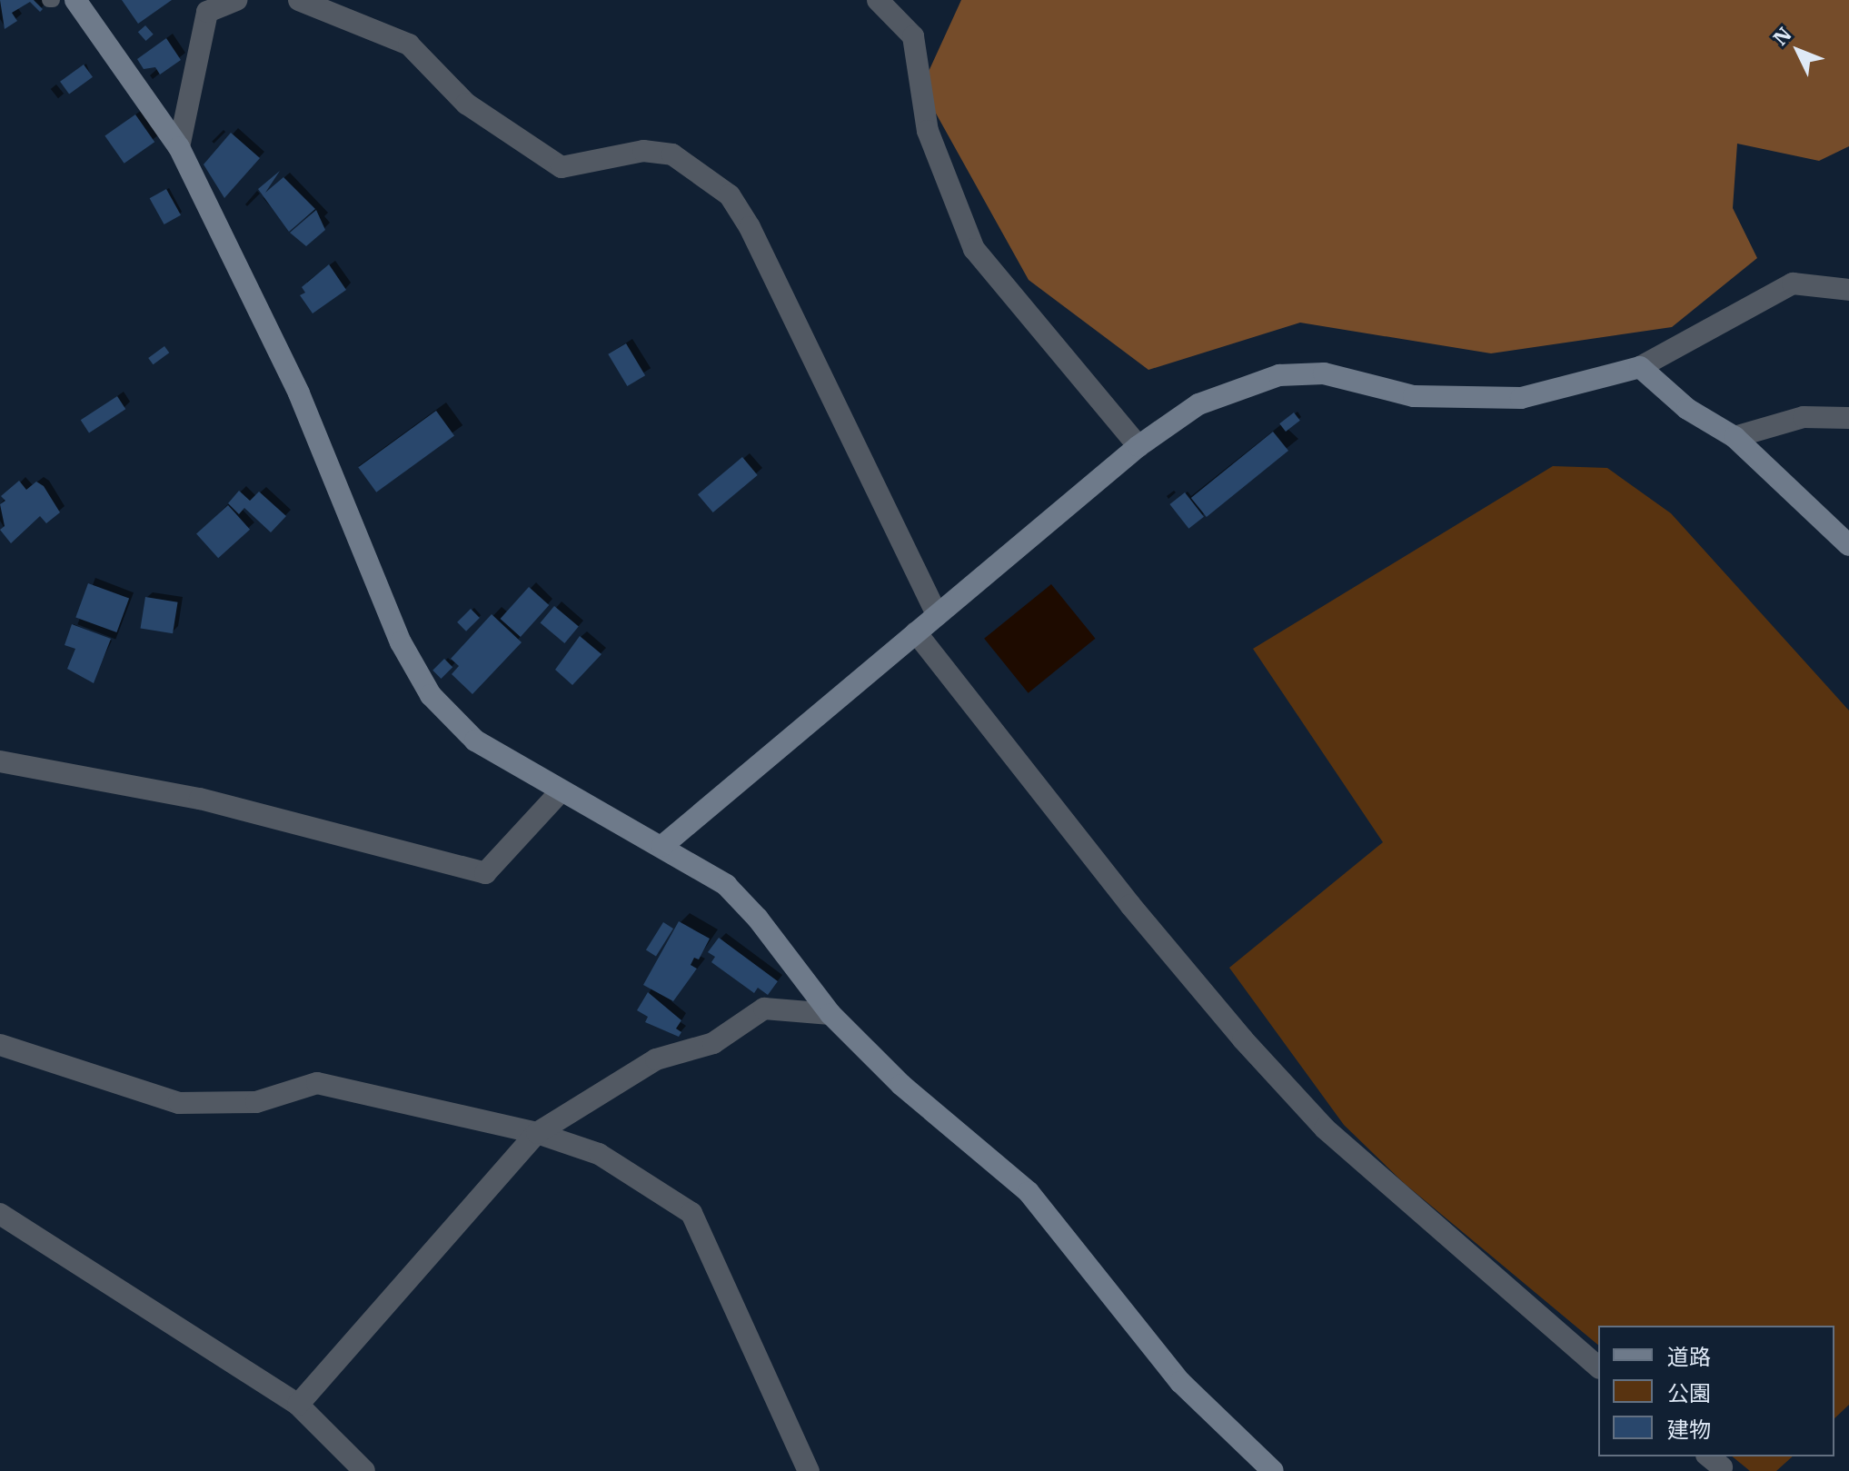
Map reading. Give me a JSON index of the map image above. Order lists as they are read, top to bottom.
{
  "legend": ["道路", "公園", "建物"],
  "north": "top left"
}
